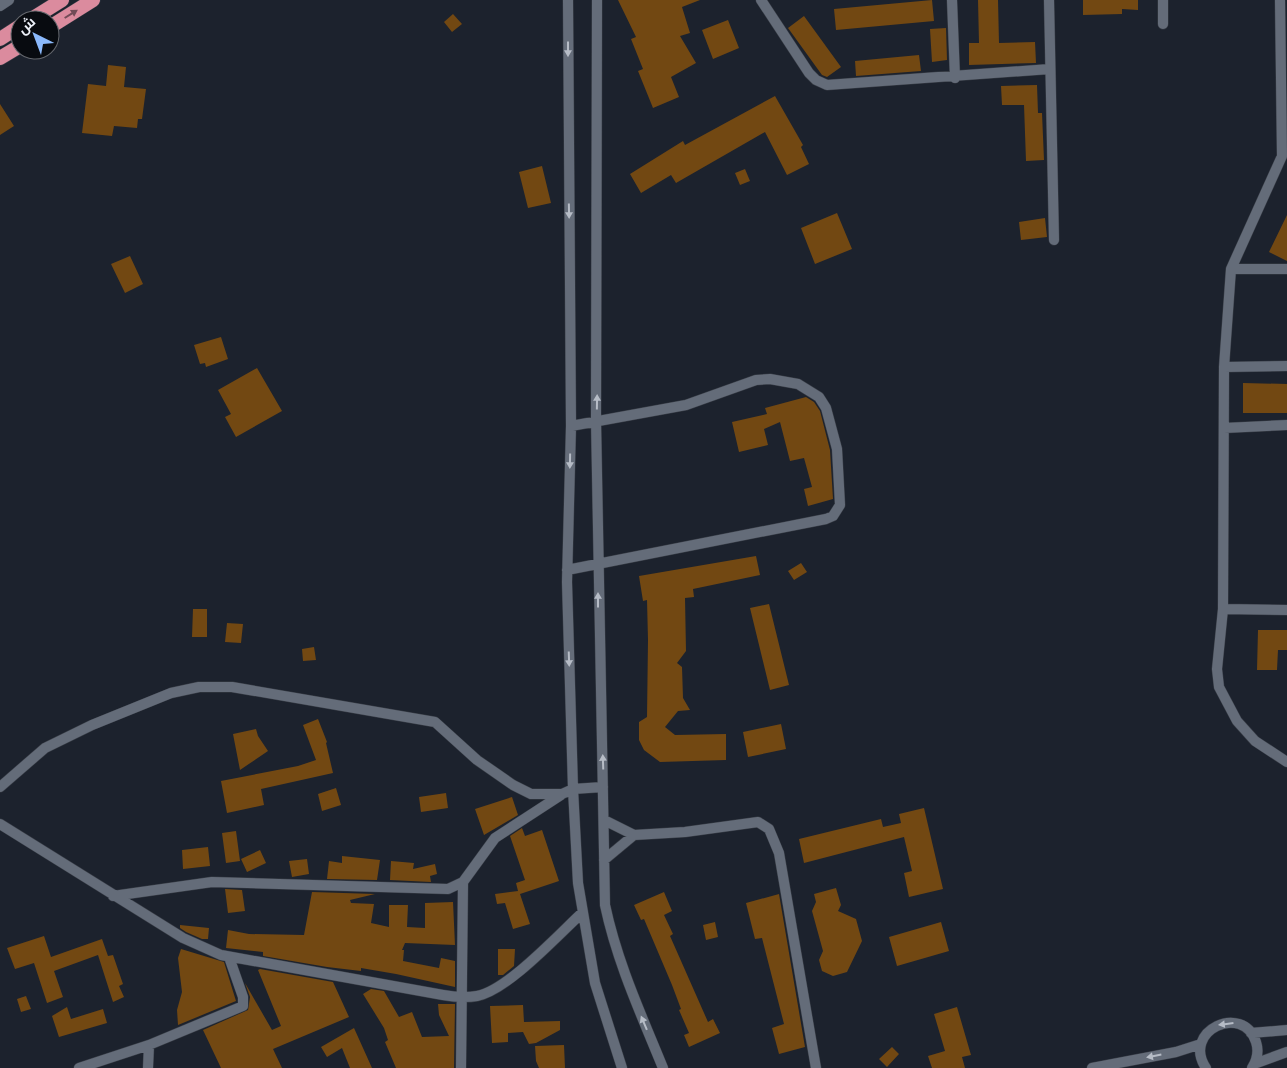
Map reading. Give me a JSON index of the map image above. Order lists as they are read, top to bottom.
{
  "north": "top left"
}
